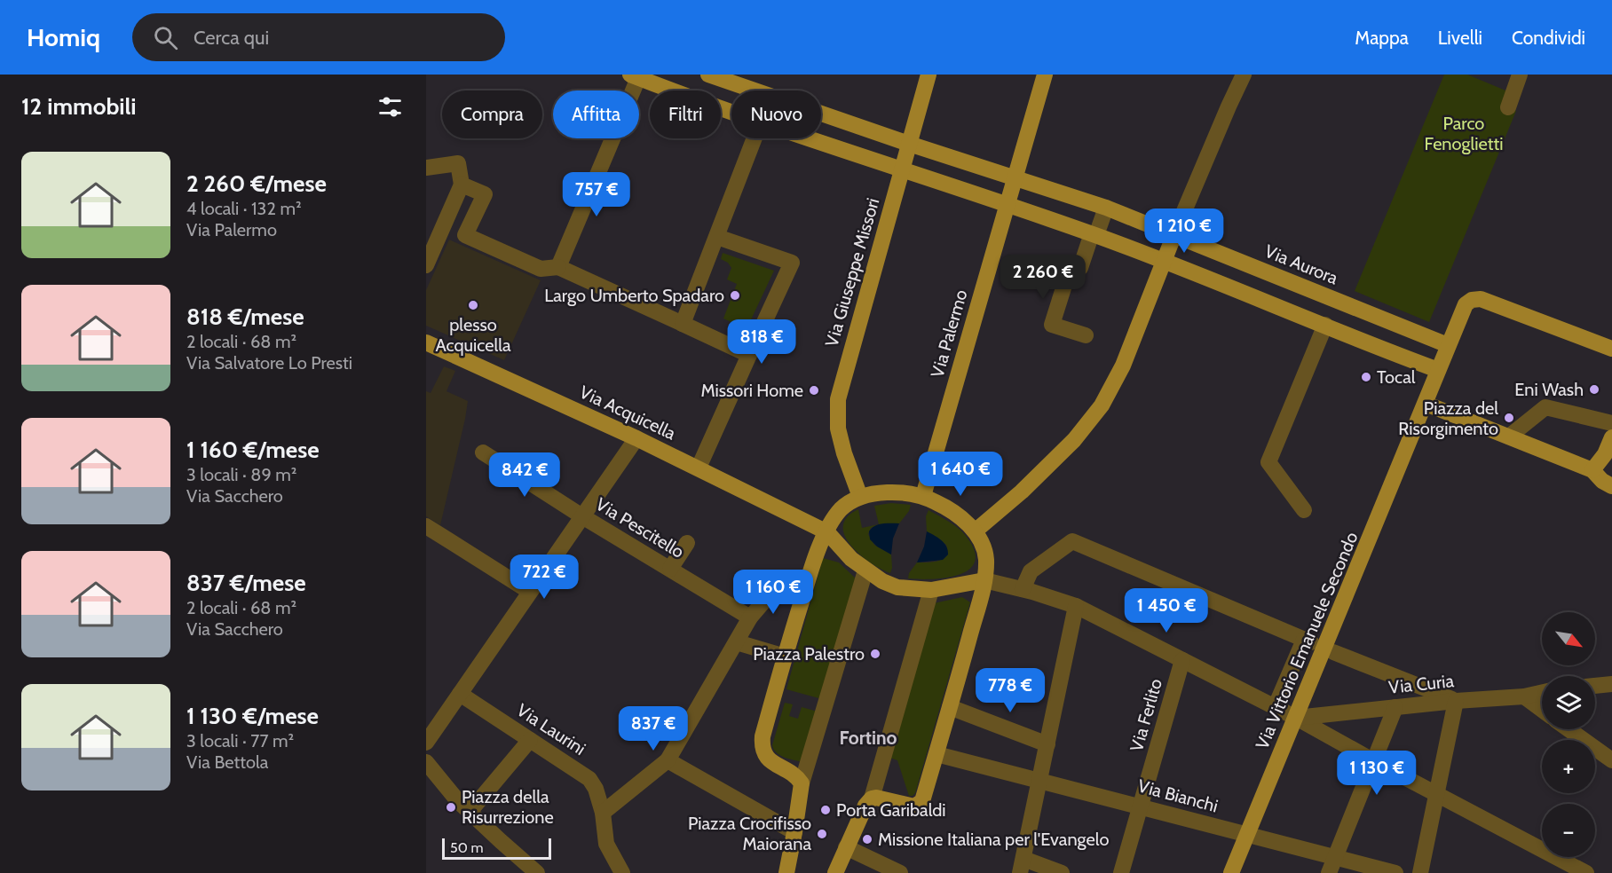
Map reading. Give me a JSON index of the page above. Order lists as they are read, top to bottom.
{
  "streets": {
    "main road": [
      "Via Aurora",
      "Via Giuseppe Missori",
      "Via Palermo",
      "Via Acquicella",
      "Via Vittorio Emanuele Secondo"
    ],
    "street": [
      "Via Pescitello",
      "Via Curia",
      "Via Ferlito",
      "Via Laurini",
      "Via Bianchi"
    ]
  },
  "crossings": [
    ["Via Aurora", "Via Giuseppe Missori"],
    ["Via Aurora", "Via Palermo"],
    ["Via Aurora", "Via Vittorio Emanuele Secondo"],
    ["Via Vittorio Emanuele Secondo", "Via Curia"],
    ["Via Vittorio Emanuele Secondo", "Via Bianchi"],
    ["Via Ferlito", "Via Bianchi"]
  ],
  "districts": ["Fortino"],
  "parks": ["Parco Fenoglietti"],
  "places": [
    "Largo Umberto Spadaro",
    "plesso Acquicella",
    "Tocal",
    "Eni Wash",
    "Missori Home",
    "Piazza del Risorgimento",
    "Piazza Palestro",
    "Piazza della Risurrezione",
    "Porta Garibaldi",
    "Piazza Crocifisso Maiorana",
    "Missione Italiana per l'Evangelo"
  ],
  "scale_bar": "50 m",
  "north": "bottom right",
  "page": {
    "header": "Homiq",
    "search": "Cerca qui",
    "nav": ["Mappa", "Livelli", "Condividi"],
    "heading": "12 immobili",
    "chip": [
      "Compra",
      "Affitta",
      "Filtri",
      "Nuovo"
    ],
    "list": [
      {
        "name": "2 260 €/mese",
        "note": "4 locali · 132 m² · Via Palermo"
      },
      {
        "name": "818 €/mese",
        "note": "2 locali · 68 m² · Via Salvatore Lo Presti"
      },
      {
        "name": "1 160 €/mese",
        "note": "3 locali · 89 m² · Via Sacchero"
      },
      {
        "name": "837 €/mese",
        "note": "2 locali · 68 m² · Via Sacchero"
      },
      {
        "name": "1 130 €/mese",
        "note": "3 locali · 77 m² · Via Bettola"
      }
    ],
    "price": [
      "757 €",
      "1 210 €",
      "2 260 €",
      "818 €",
      "1 640 €",
      "842 €",
      "722 €",
      "1 160 €",
      "1 450 €",
      "778 €",
      "837 €",
      "1 130 €"
    ],
    "map_buttons": ["+", "−"],
    "scale": "50 m"
  }
}
